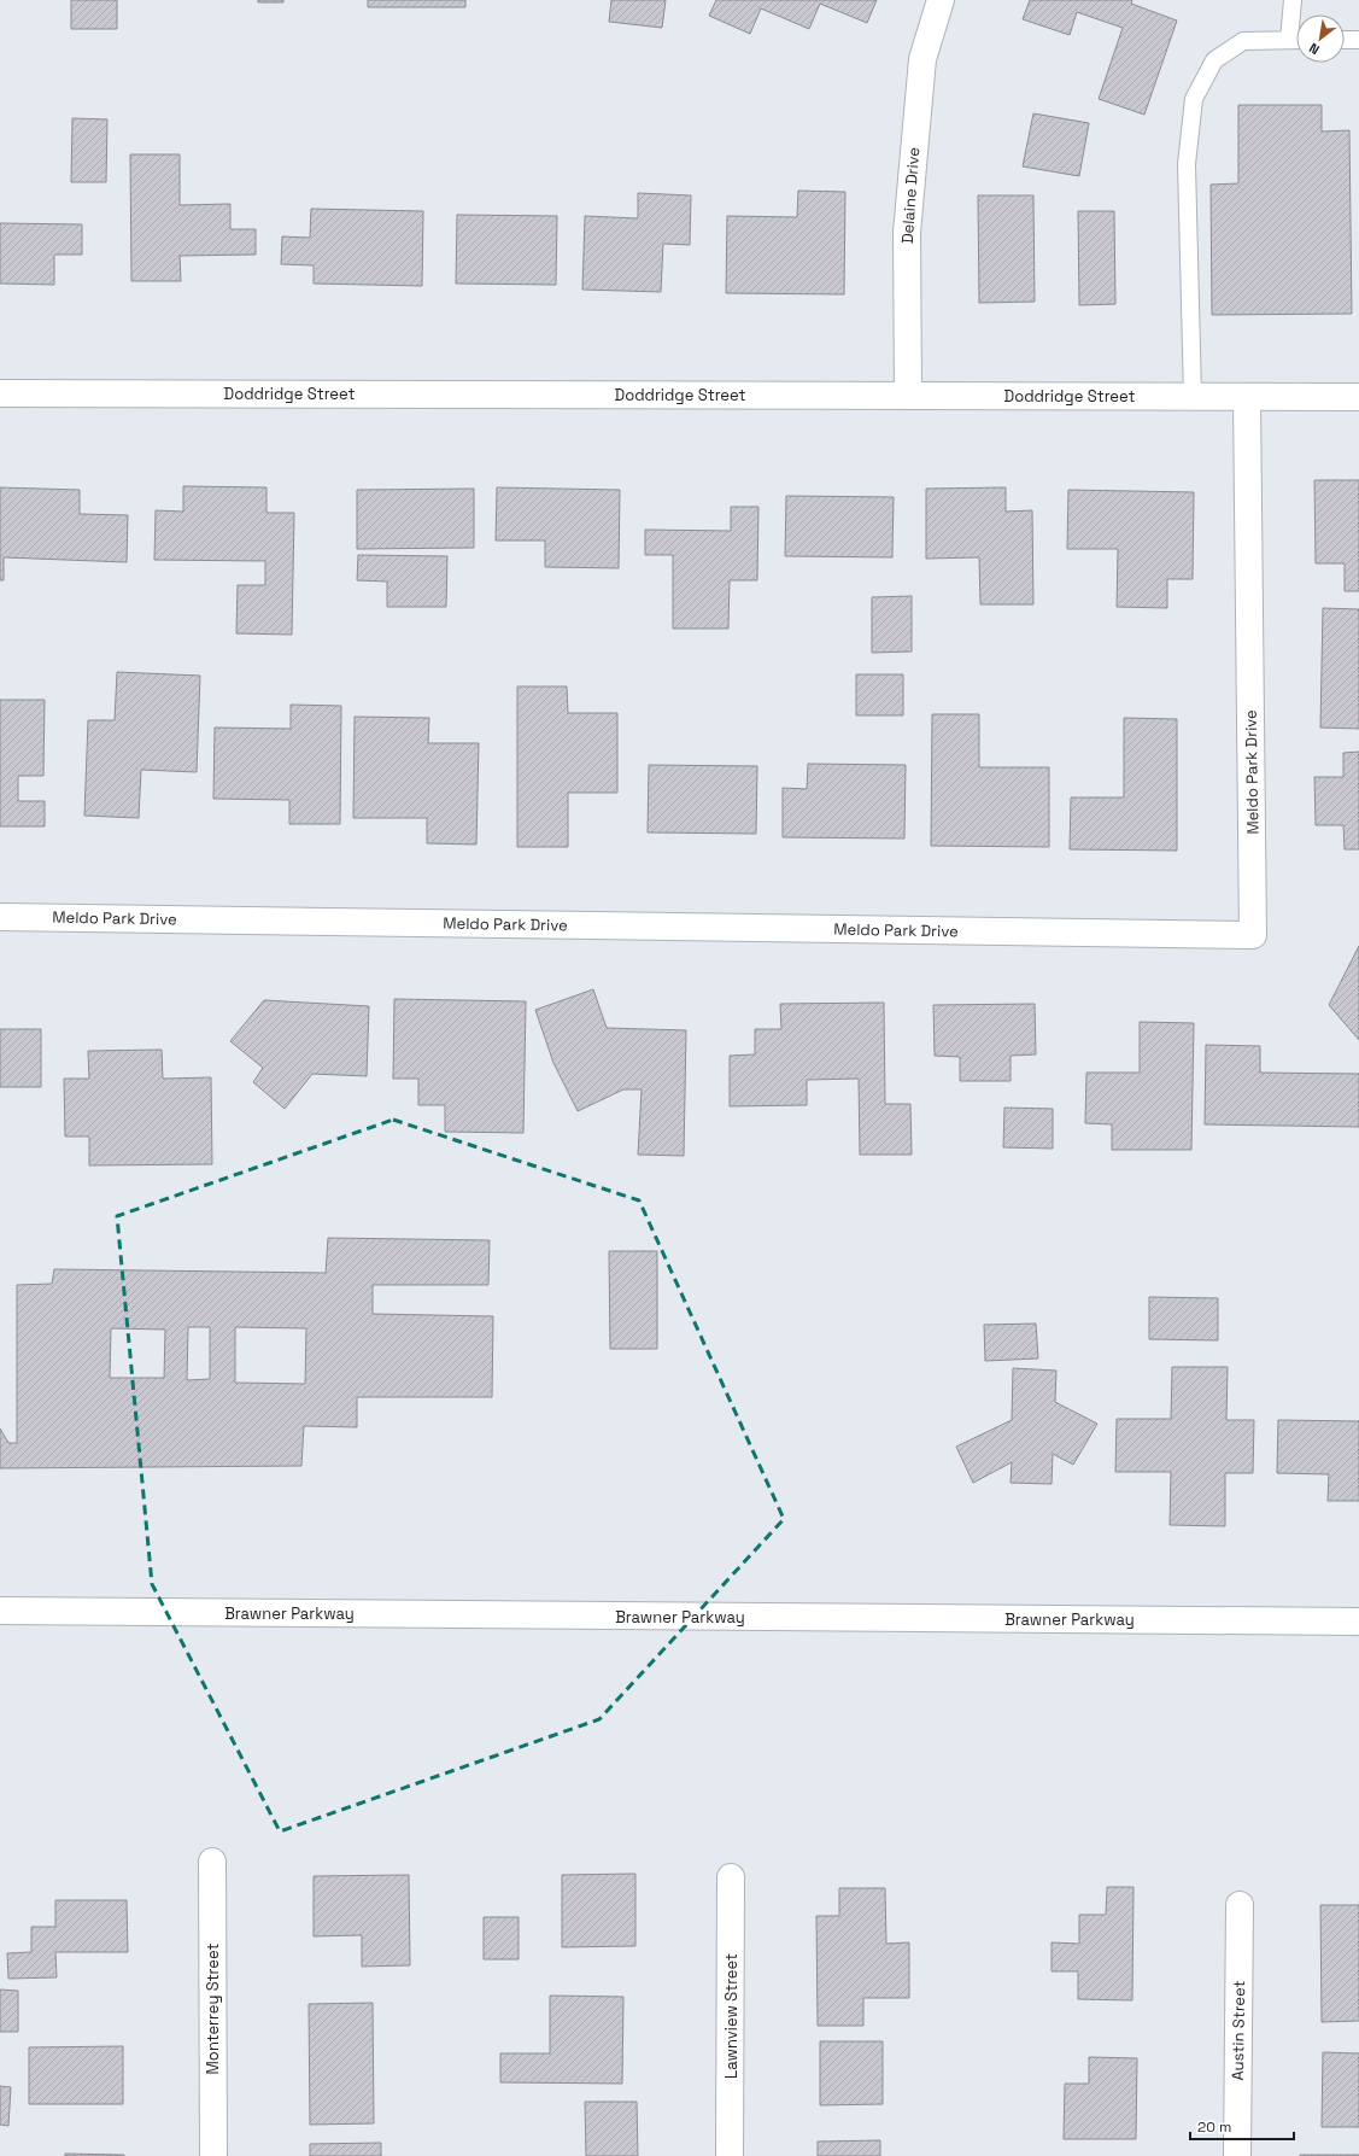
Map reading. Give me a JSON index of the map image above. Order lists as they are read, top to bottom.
{
  "streets": {
    "street": [
      "Delaine Drive",
      "Doddridge Street",
      "Meldo Park Drive",
      "Brawner Parkway",
      "Monterrey Street",
      "Lawnview Street",
      "Austin Street"
    ]
  },
  "crossings": [
    ["Delaine Drive", "Doddridge Street"],
    ["Doddridge Street", "Meldo Park Drive"]
  ],
  "scale_bar": "20 m",
  "north": "bottom left"
}
